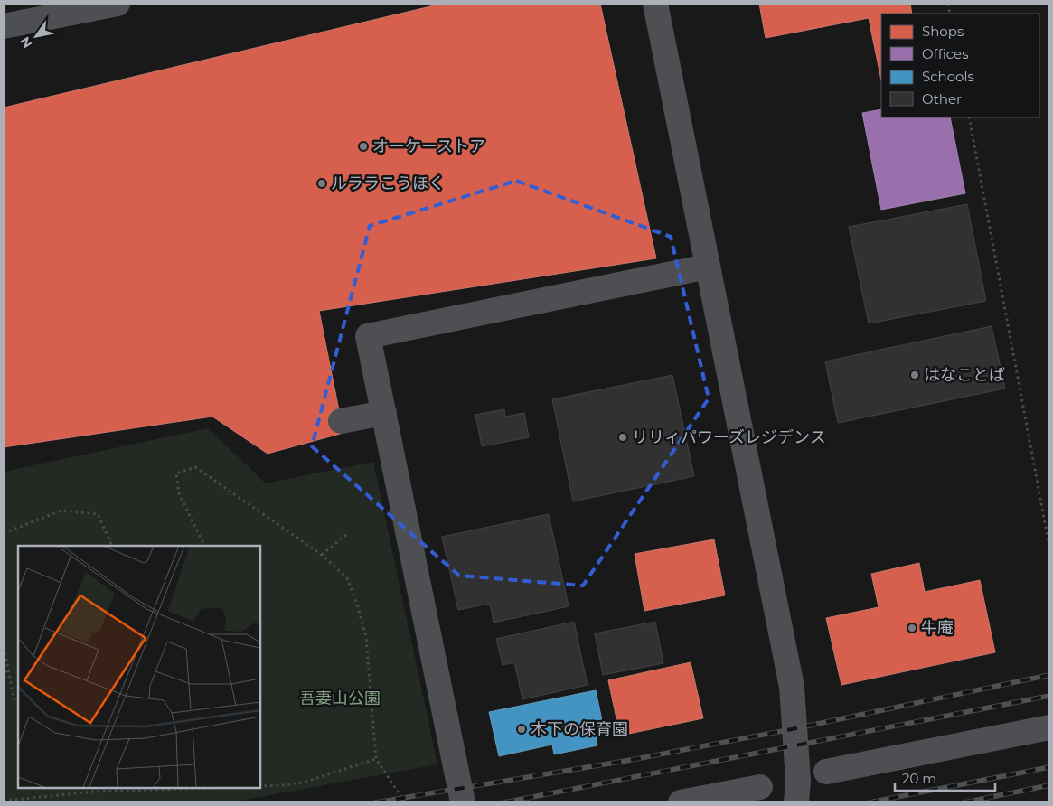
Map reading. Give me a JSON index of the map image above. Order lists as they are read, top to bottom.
{
  "parks": ["吾妻山公園"],
  "places": [
    "オーケーストア",
    "ルララこうほく",
    "はなことば",
    "リリィパワーズレジデンス",
    "牛庵",
    "木下の保育園"
  ],
  "legend": [
    "Shops",
    "Offices",
    "Schools",
    "Other"
  ],
  "scale_bar": "20 m",
  "north": "bottom left"
}
